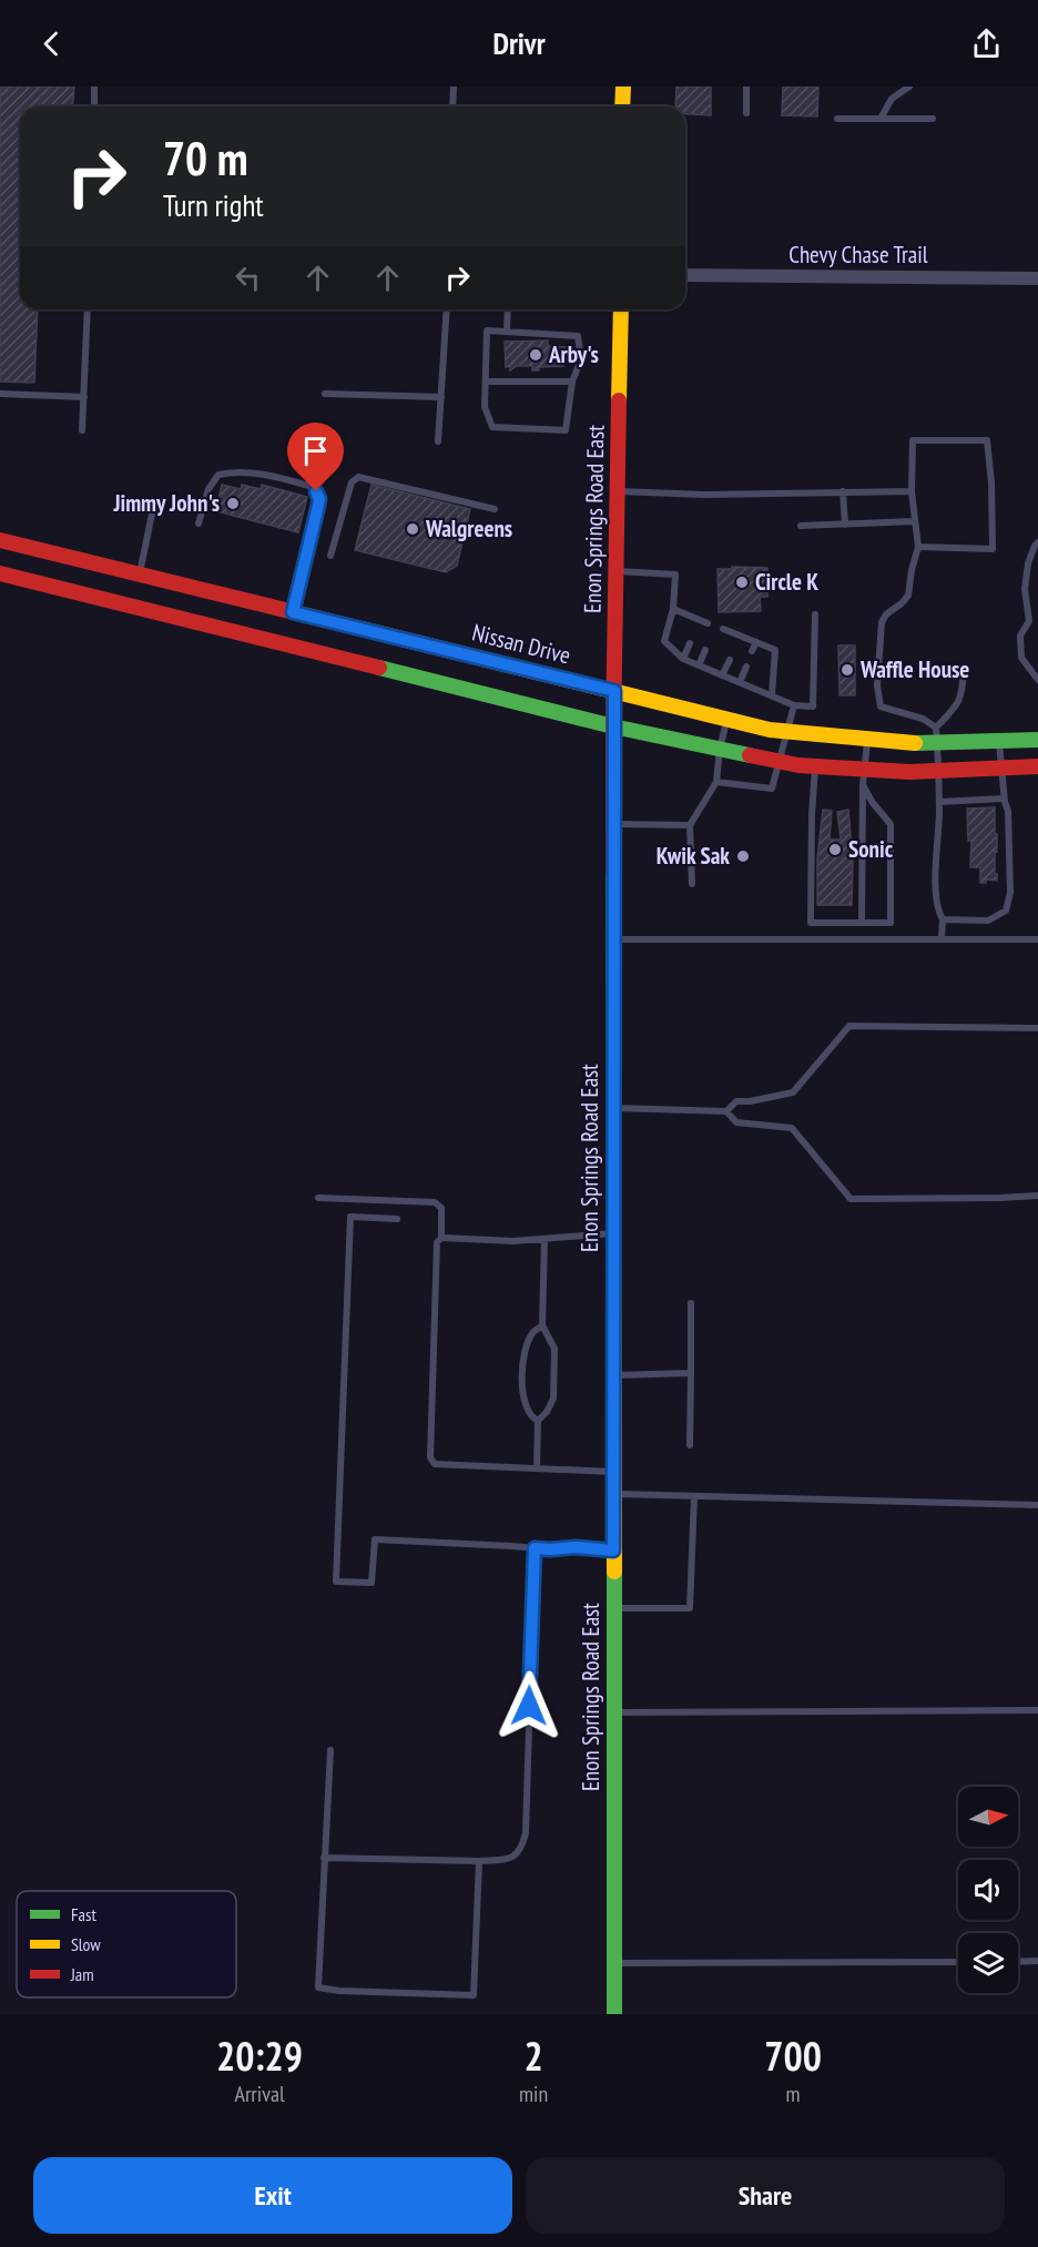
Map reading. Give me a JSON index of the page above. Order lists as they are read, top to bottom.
{
  "streets": {
    "main road": ["Enon Springs Road East", "Nissan Drive"],
    "street": ["Chevy Chase Trail"]
  },
  "crossings": [
    ["Enon Springs Road East", "Nissan Drive"]
  ],
  "places": [
    "Arby's",
    "Jimmy John's",
    "Walgreens",
    "Circle K",
    "Waffle House",
    "Sonic",
    "Kwik Sak"
  ],
  "legend": ["Fast", "Slow", "Jam"],
  "north": "right",
  "page": {
    "header": "Drivr",
    "turn": ["70 m", "Turn right"],
    "eta": [
      "20:29",
      "Arrival",
      "2",
      "min",
      "700",
      "m"
    ],
    "buttons": ["Exit", "Share"]
  }
}
